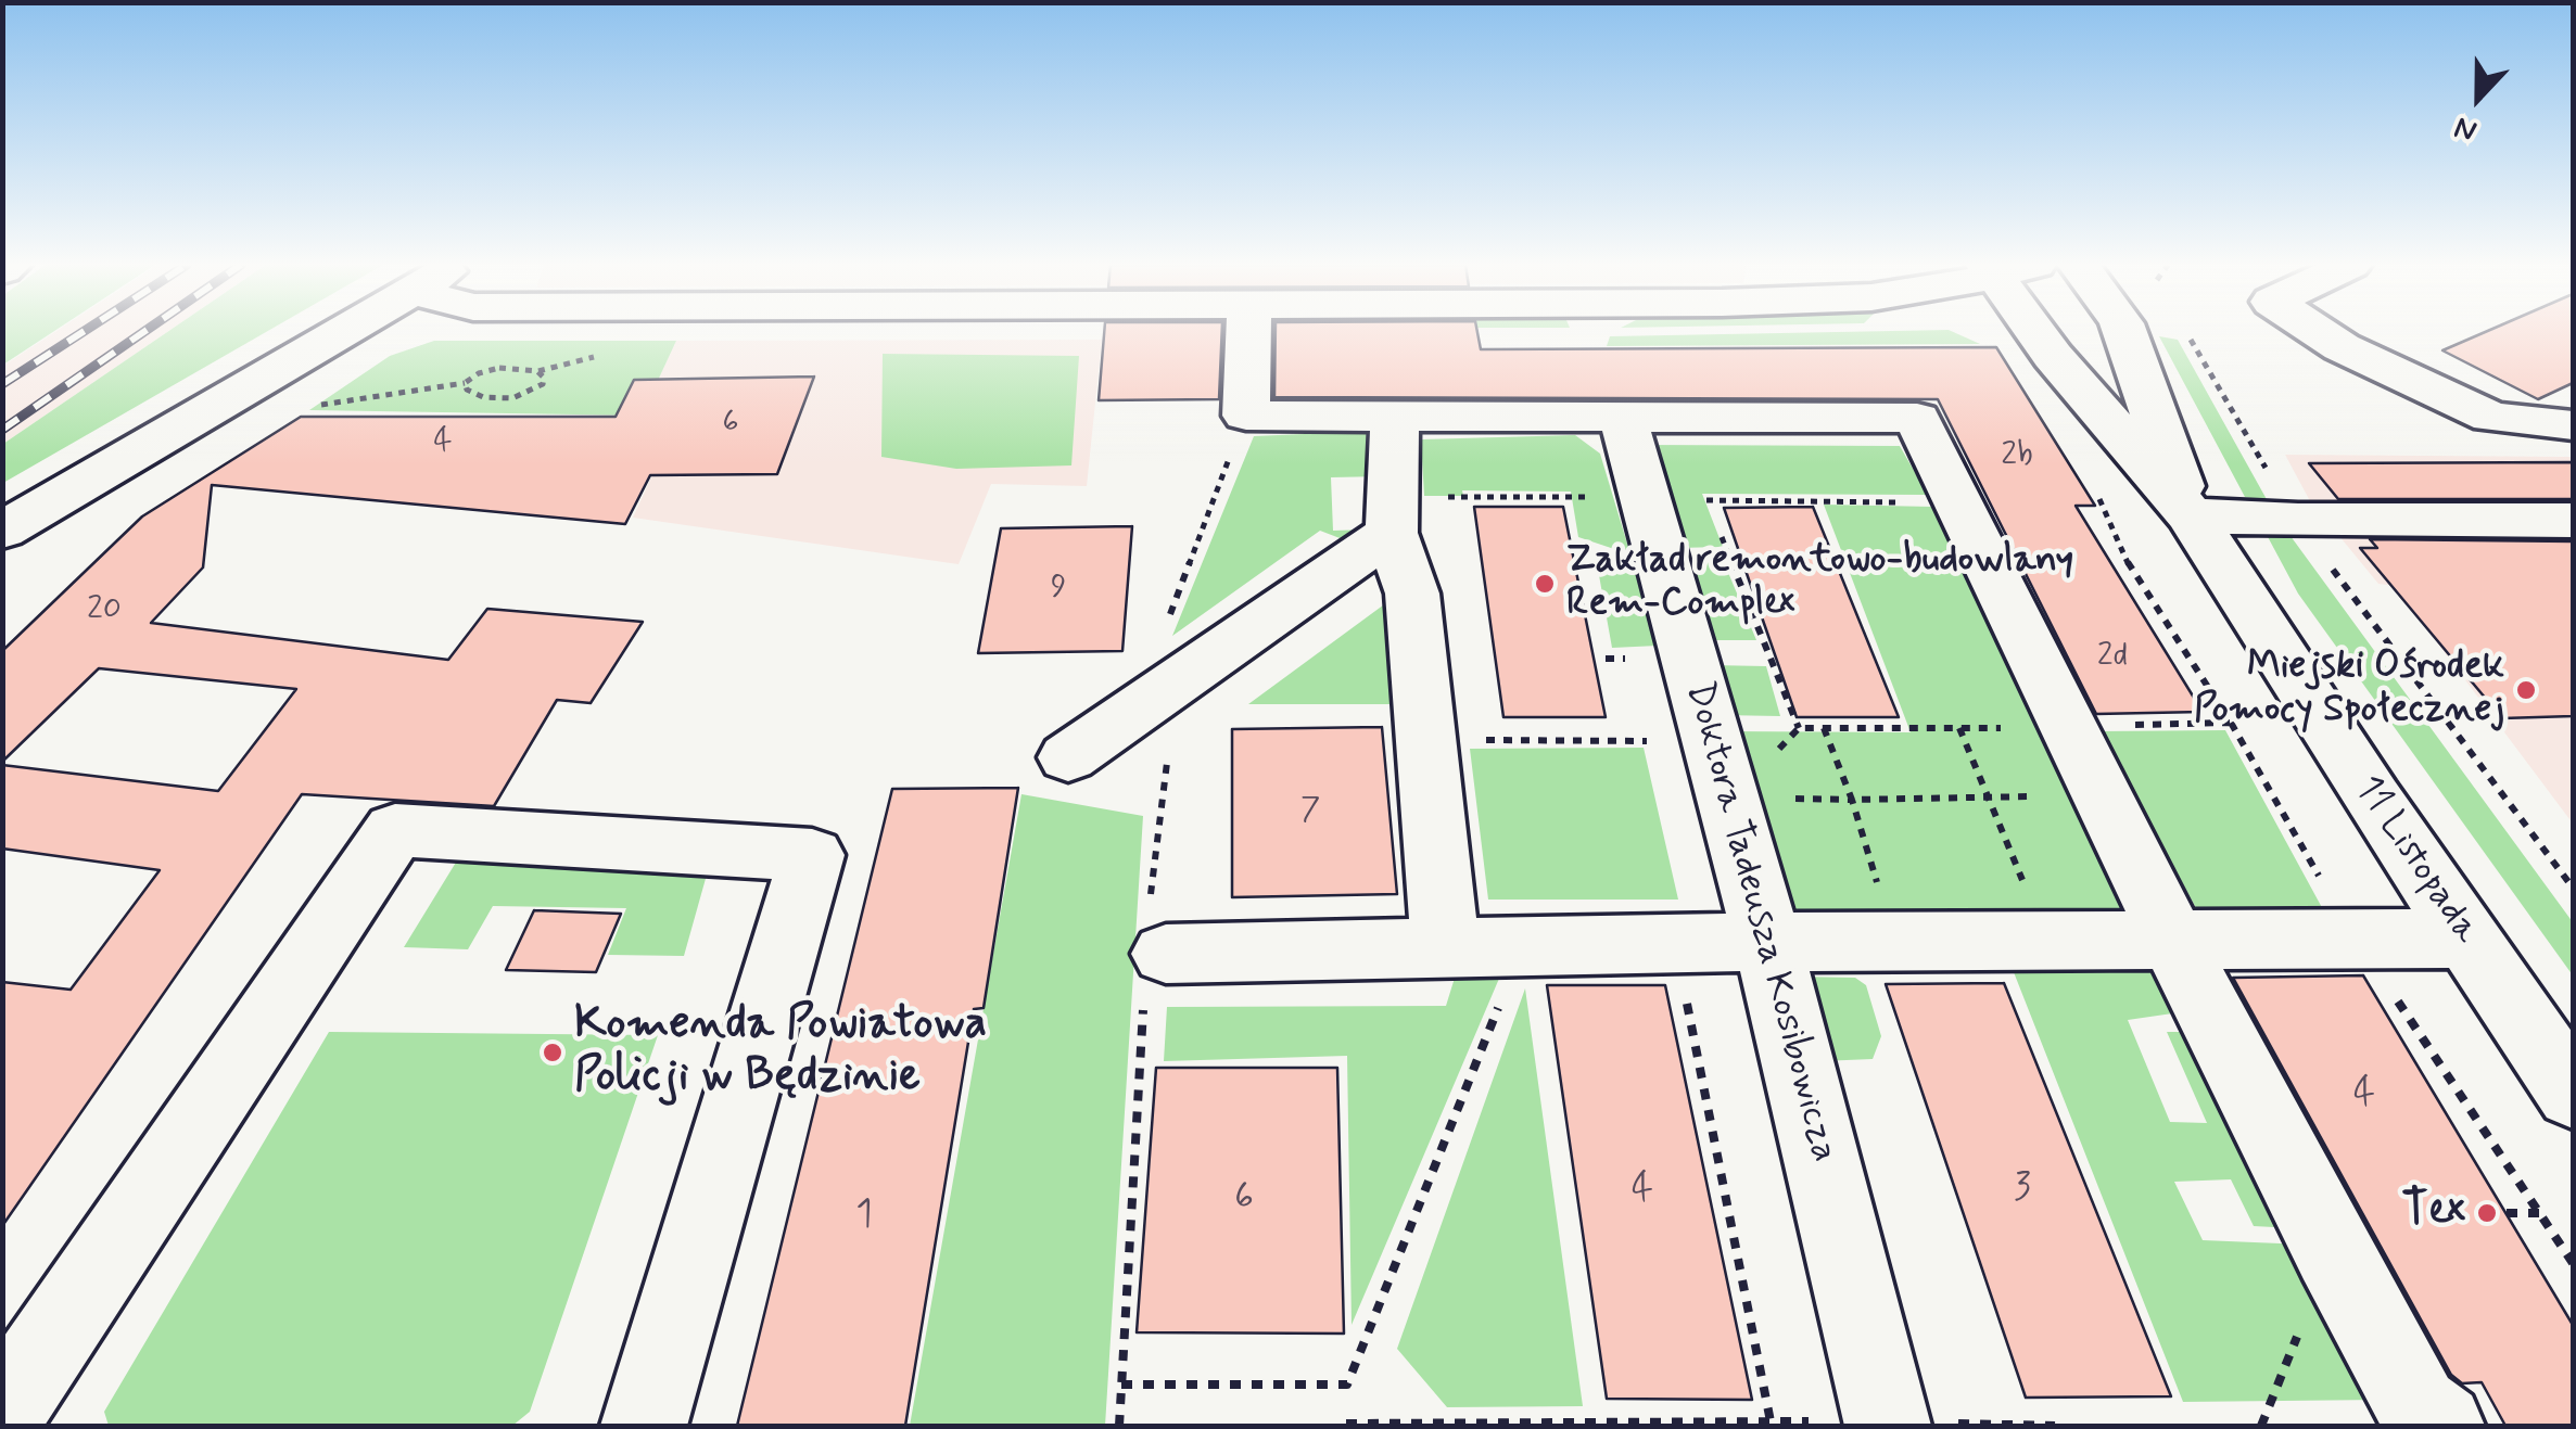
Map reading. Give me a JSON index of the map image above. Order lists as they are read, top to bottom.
{
  "streets": {
    "street": ["11 Listopada", "Doktora Tadeusza Kosibowicza"]
  },
  "places": [
    "Zakład remontowo-budowlany Rem-Complex",
    "Miejski Ośrodek Pomocy Społecznej",
    "Komenda Powiatowa Policji w Będzinie",
    "Tex"
  ],
  "house_numbers": [
    "6",
    "4",
    "2b",
    "9",
    "20",
    "2d",
    "7",
    "4",
    "3",
    "4",
    "6",
    "1"
  ],
  "north": "bottom"
}
